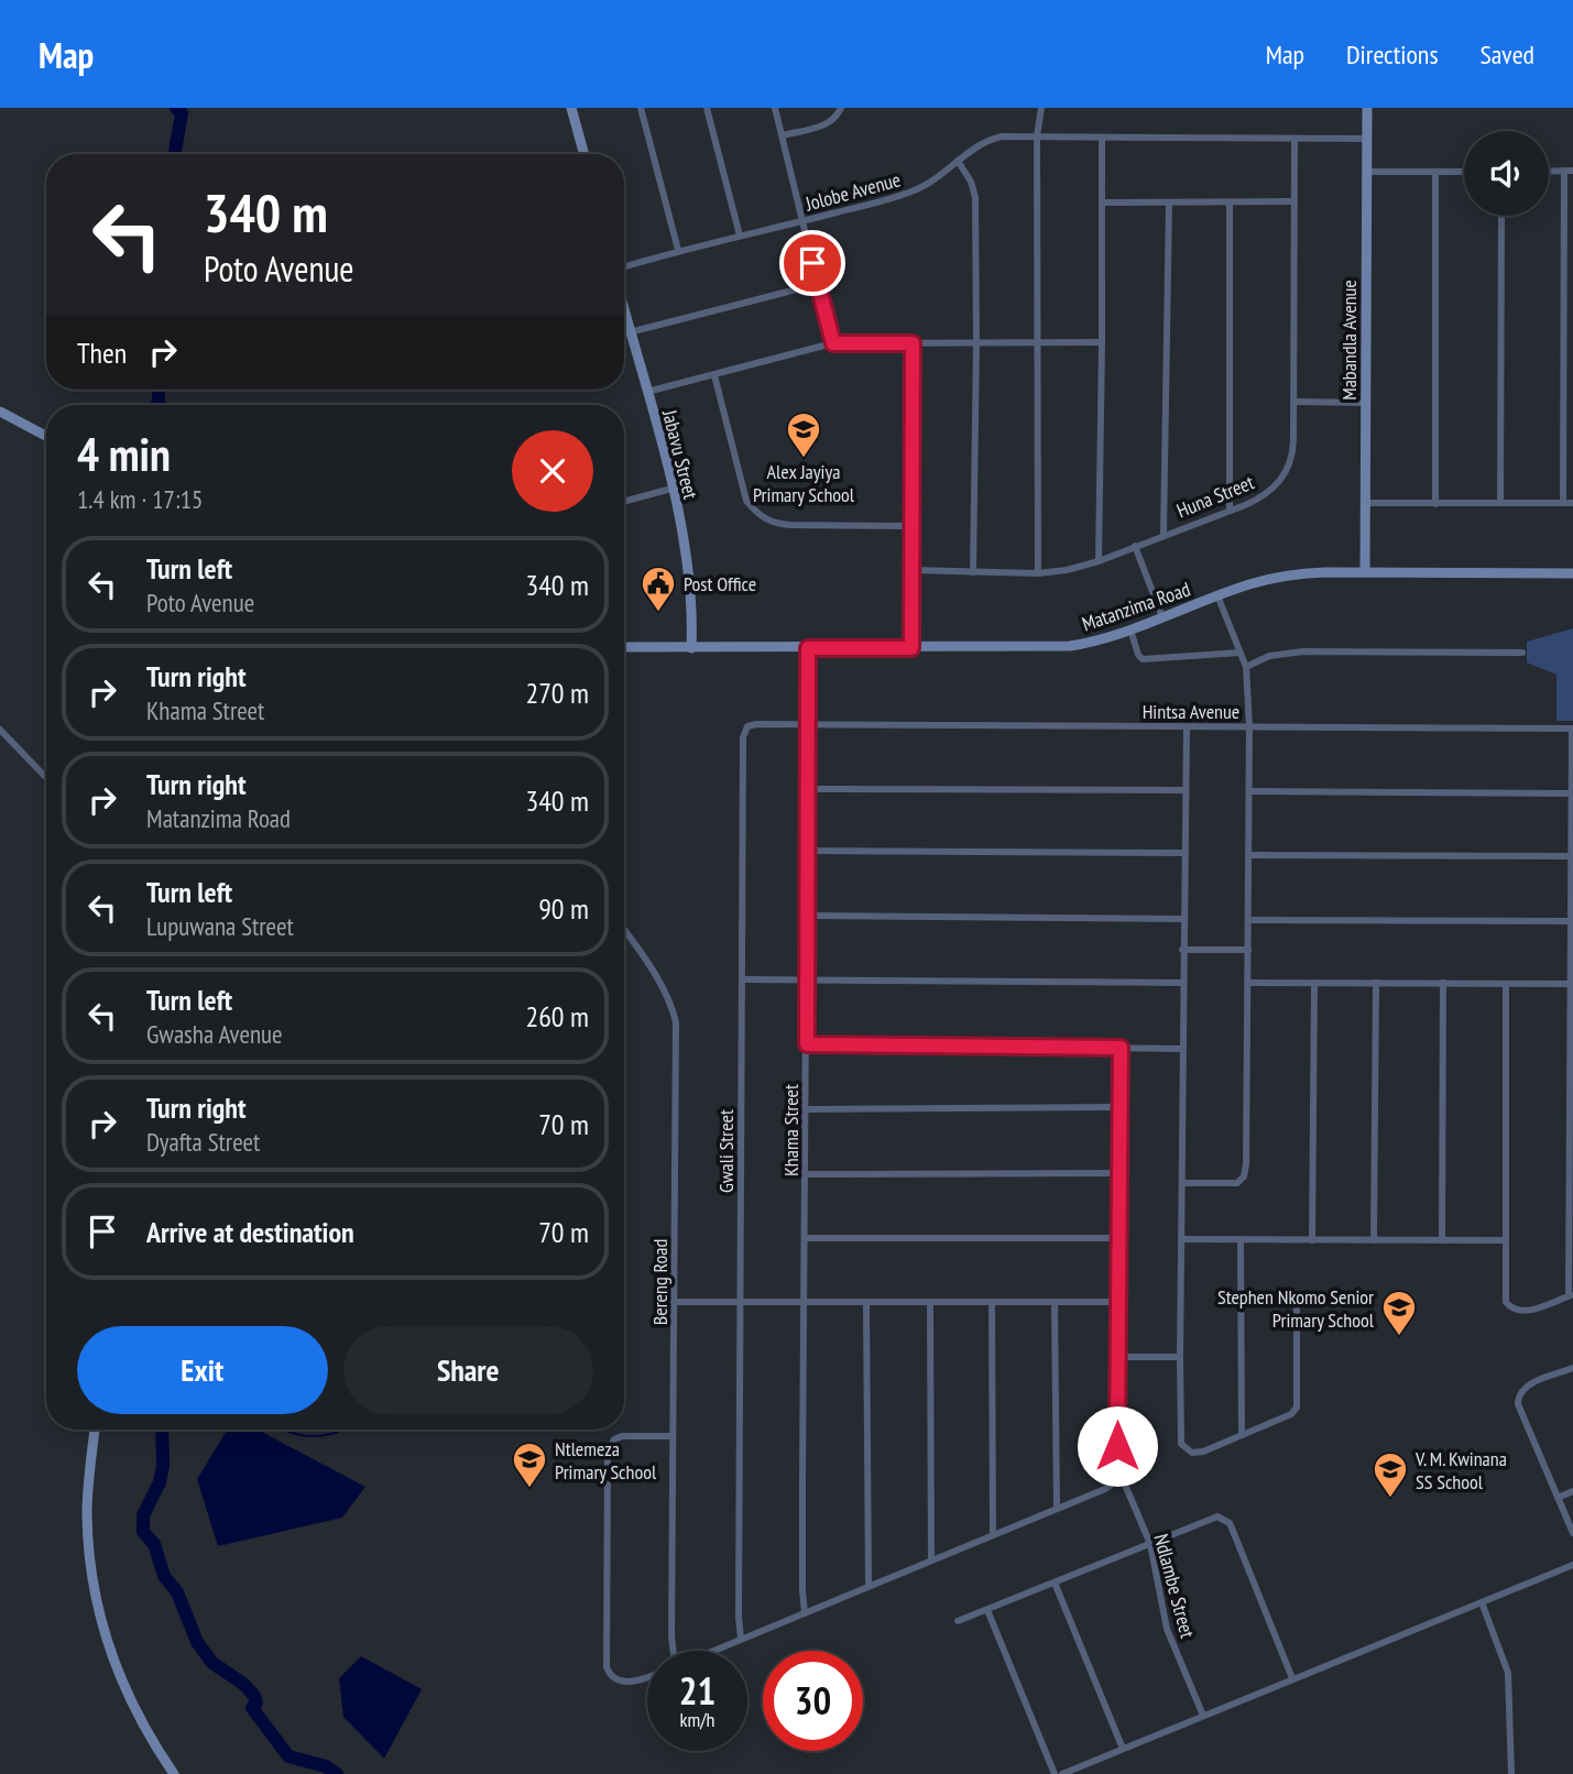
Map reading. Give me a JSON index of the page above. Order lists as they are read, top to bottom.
{
  "streets": {
    "street": [
      "Jolobe Avenue",
      "Mabandla Avenue",
      "Jabavu Street",
      "Huna Street",
      "Matanzima Road",
      "Hintsa Avenue",
      "Khama Street",
      "Gwali Street",
      "Bereng Road",
      "Ndlambe Street"
    ]
  },
  "crossings": [
    ["Jolobe Avenue", "Mabandla Avenue"],
    ["Jolobe Avenue", "Huna Street"],
    ["Mabandla Avenue", "Matanzima Road"],
    ["Jabavu Street", "Matanzima Road"],
    ["Matanzima Road", "Khama Street"],
    ["Hintsa Avenue", "Khama Street"],
    ["Hintsa Avenue", "Gwali Street"],
    ["Khama Street", "Gwali Street"]
  ],
  "places": {
    "school or university": [
      "Alex Jayiya Primary School",
      "Stephen Nkomo Senior Primary School",
      "Ntlemeza Primary School",
      "V. M. Kwinana SS School"
    ],
    "public building": ["Post Office"]
  },
  "page": {
    "header": "Map",
    "nav": ["Map", "Directions", "Saved"],
    "turn": ["340 m", "Poto Avenue"],
    "then": "Then",
    "heading": ["4 min", "1.4 km · 17:15"],
    "list": [
      {
        "name": "Turn left",
        "note": "Poto Avenue",
        "value": "340 m"
      },
      {
        "name": "Turn right",
        "note": "Khama Street",
        "value": "270 m"
      },
      {
        "name": "Turn right",
        "note": "Matanzima Road",
        "value": "340 m"
      },
      {
        "name": "Turn left",
        "note": "Lupuwana Street",
        "value": "90 m"
      },
      {
        "name": "Turn left",
        "note": "Gwasha Avenue",
        "value": "260 m"
      },
      {
        "name": "Turn right",
        "note": "Dyafta Street",
        "value": "70 m"
      },
      {
        "name": "Arrive at destination",
        "value": "70 m"
      }
    ],
    "buttons": ["Exit", "Share"],
    "speed": "21 km/h",
    "limit": "30"
  }
}
